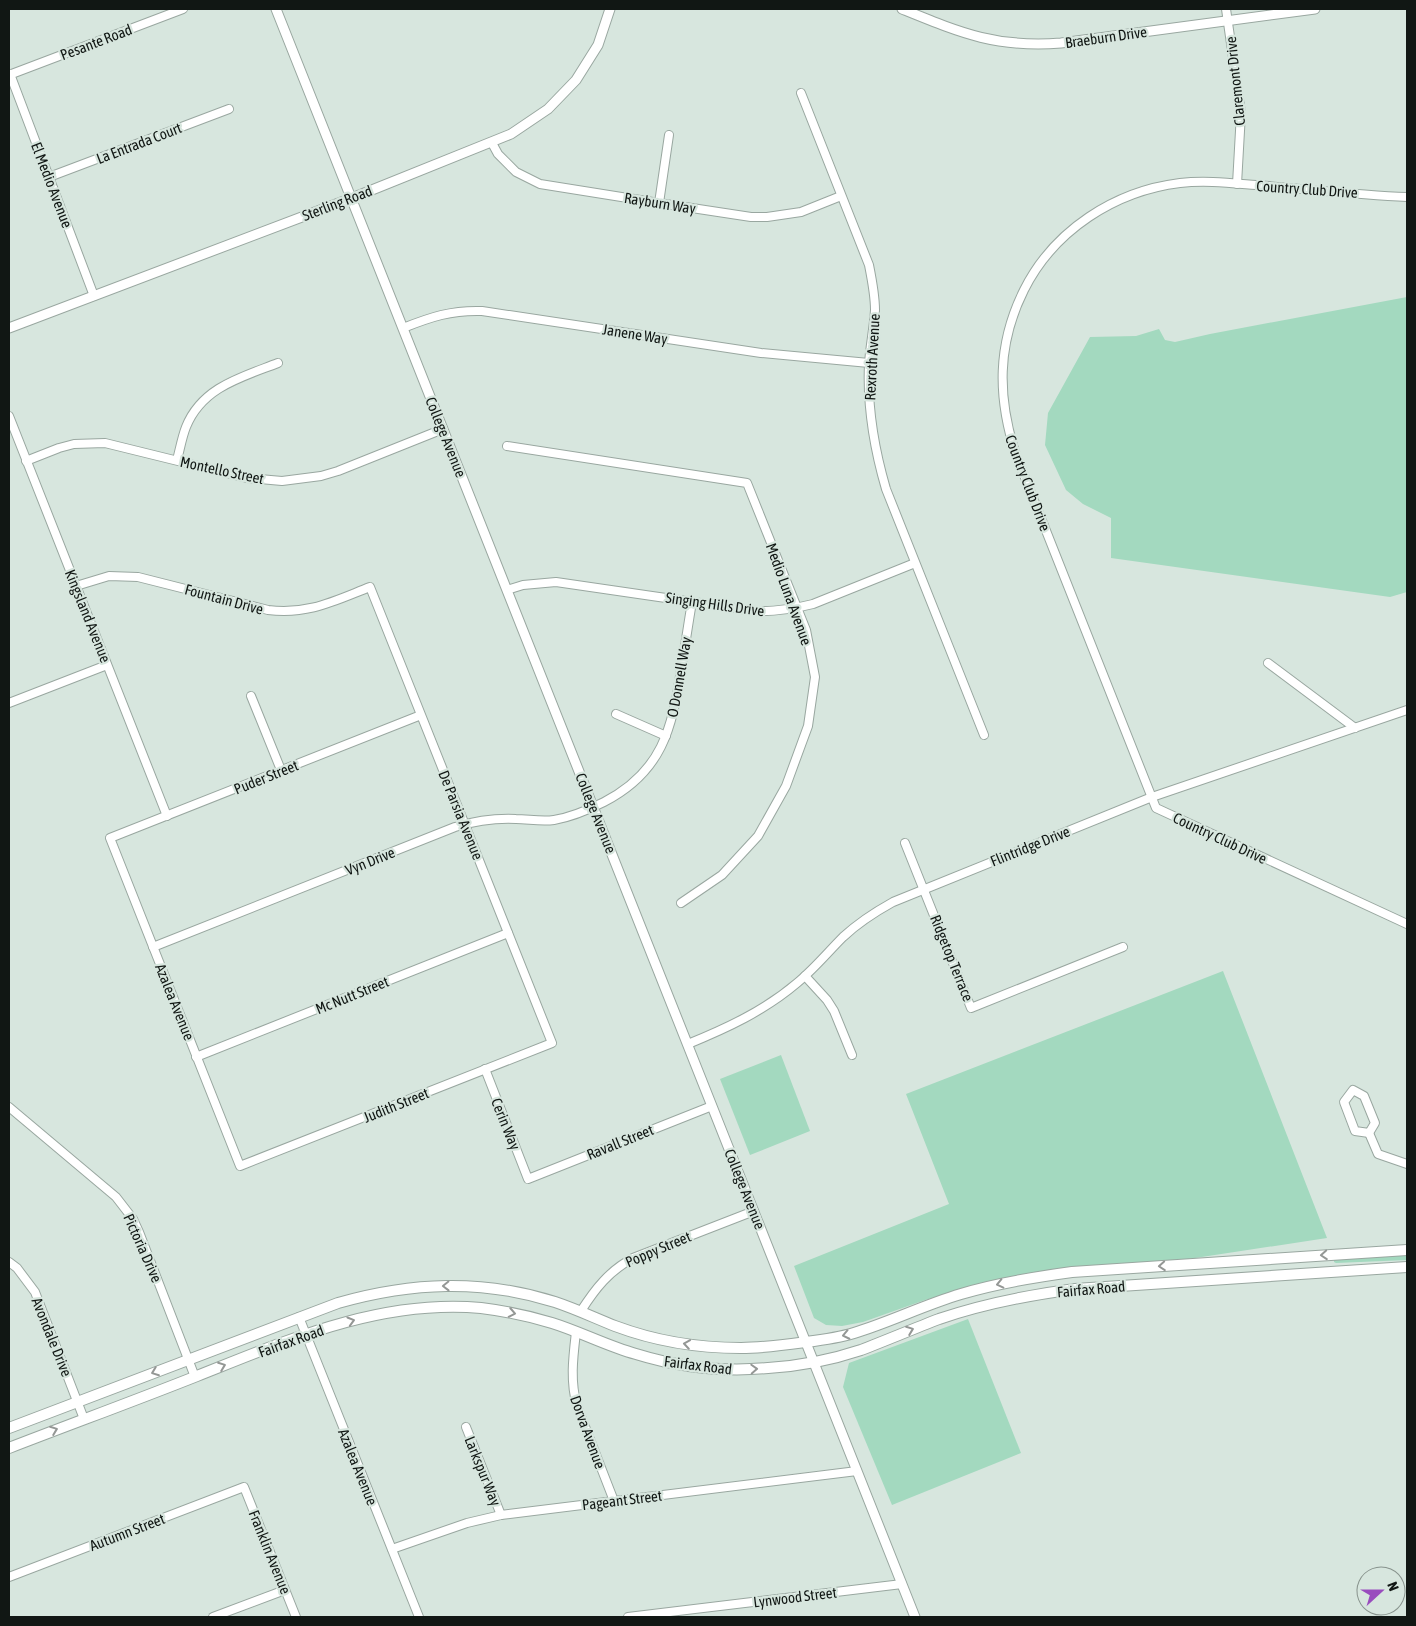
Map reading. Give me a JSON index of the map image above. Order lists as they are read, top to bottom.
{
  "streets": {
    "main road": ["Fairfax Road"],
    "street": [
      "Braeburn Drive",
      "Pesante Road",
      "Claremont Drive",
      "La Entrada Court",
      "El Medio Avenue",
      "Country Club Drive",
      "Sterling Road",
      "Rayburn Way",
      "Janene Way",
      "Rexroth Avenue",
      "College Avenue",
      "Montello Street",
      "Medio Luna Avenue",
      "Fountain Drive",
      "Singing Hills Drive",
      "Kingsland Avenue",
      "O Donnell Way",
      "Puder Street",
      "De Parsia Avenue",
      "Flintridge Drive",
      "Vyn Drive",
      "Ridgetop Terrace",
      "Mc Nutt Street",
      "Azalea Avenue",
      "Judith Street",
      "Cerin Way",
      "Ravall Street",
      "Pictoria Drive",
      "Poppy Street",
      "Avondale Drive",
      "Dorva Avenue",
      "Larkspur Way",
      "Pageant Street",
      "Autumn Street",
      "Franklin Avenue",
      "Lynwood Street"
    ]
  },
  "crossings": [
    ["Braeburn Drive", "Claremont Drive"],
    ["Pesante Road", "El Medio Avenue"],
    ["Claremont Drive", "Country Club Drive"],
    ["La Entrada Court", "El Medio Avenue"],
    ["El Medio Avenue", "Sterling Road"],
    ["Country Club Drive", "Flintridge Drive"],
    ["Sterling Road", "Rayburn Way"],
    ["Sterling Road", "College Avenue"],
    ["Rayburn Way", "Rexroth Avenue"],
    ["Janene Way", "Rexroth Avenue"],
    ["Janene Way", "College Avenue"],
    ["Rexroth Avenue", "Singing Hills Drive"],
    ["College Avenue", "Montello Street"],
    ["College Avenue", "Singing Hills Drive"],
    ["College Avenue", "O Donnell Way"],
    ["College Avenue", "Flintridge Drive"],
    ["College Avenue", "Vyn Drive"],
    ["College Avenue", "Ravall Street"],
    ["College Avenue", "Poppy Street"],
    ["College Avenue", "Fairfax Road"],
    ["College Avenue", "Pageant Street"],
    ["College Avenue", "Lynwood Street"],
    ["Montello Street", "Kingsland Avenue"],
    ["Medio Luna Avenue", "Singing Hills Drive"],
    ["Fountain Drive", "Kingsland Avenue"],
    ["Fountain Drive", "De Parsia Avenue"],
    ["Singing Hills Drive", "O Donnell Way"],
    ["Kingsland Avenue", "Puder Street"],
    ["O Donnell Way", "Vyn Drive"],
    ["Puder Street", "De Parsia Avenue"],
    ["Puder Street", "Azalea Avenue"],
    ["De Parsia Avenue", "Vyn Drive"],
    ["De Parsia Avenue", "Mc Nutt Street"],
    ["De Parsia Avenue", "Judith Street"],
    ["Flintridge Drive", "Ridgetop Terrace"],
    ["Vyn Drive", "Azalea Avenue"],
    ["Mc Nutt Street", "Azalea Avenue"],
    ["Azalea Avenue", "Judith Street"],
    ["Azalea Avenue", "Fairfax Road"],
    ["Azalea Avenue", "Pageant Street"],
    ["Judith Street", "Cerin Way"],
    ["Cerin Way", "Ravall Street"],
    ["Pictoria Drive", "Fairfax Road"],
    ["Poppy Street", "Fairfax Road"],
    ["Fairfax Road", "Avondale Drive"],
    ["Fairfax Road", "Dorva Avenue"],
    ["Dorva Avenue", "Pageant Street"],
    ["Larkspur Way", "Pageant Street"],
    ["Autumn Street", "Franklin Avenue"]
  ],
  "north": "right"
}
